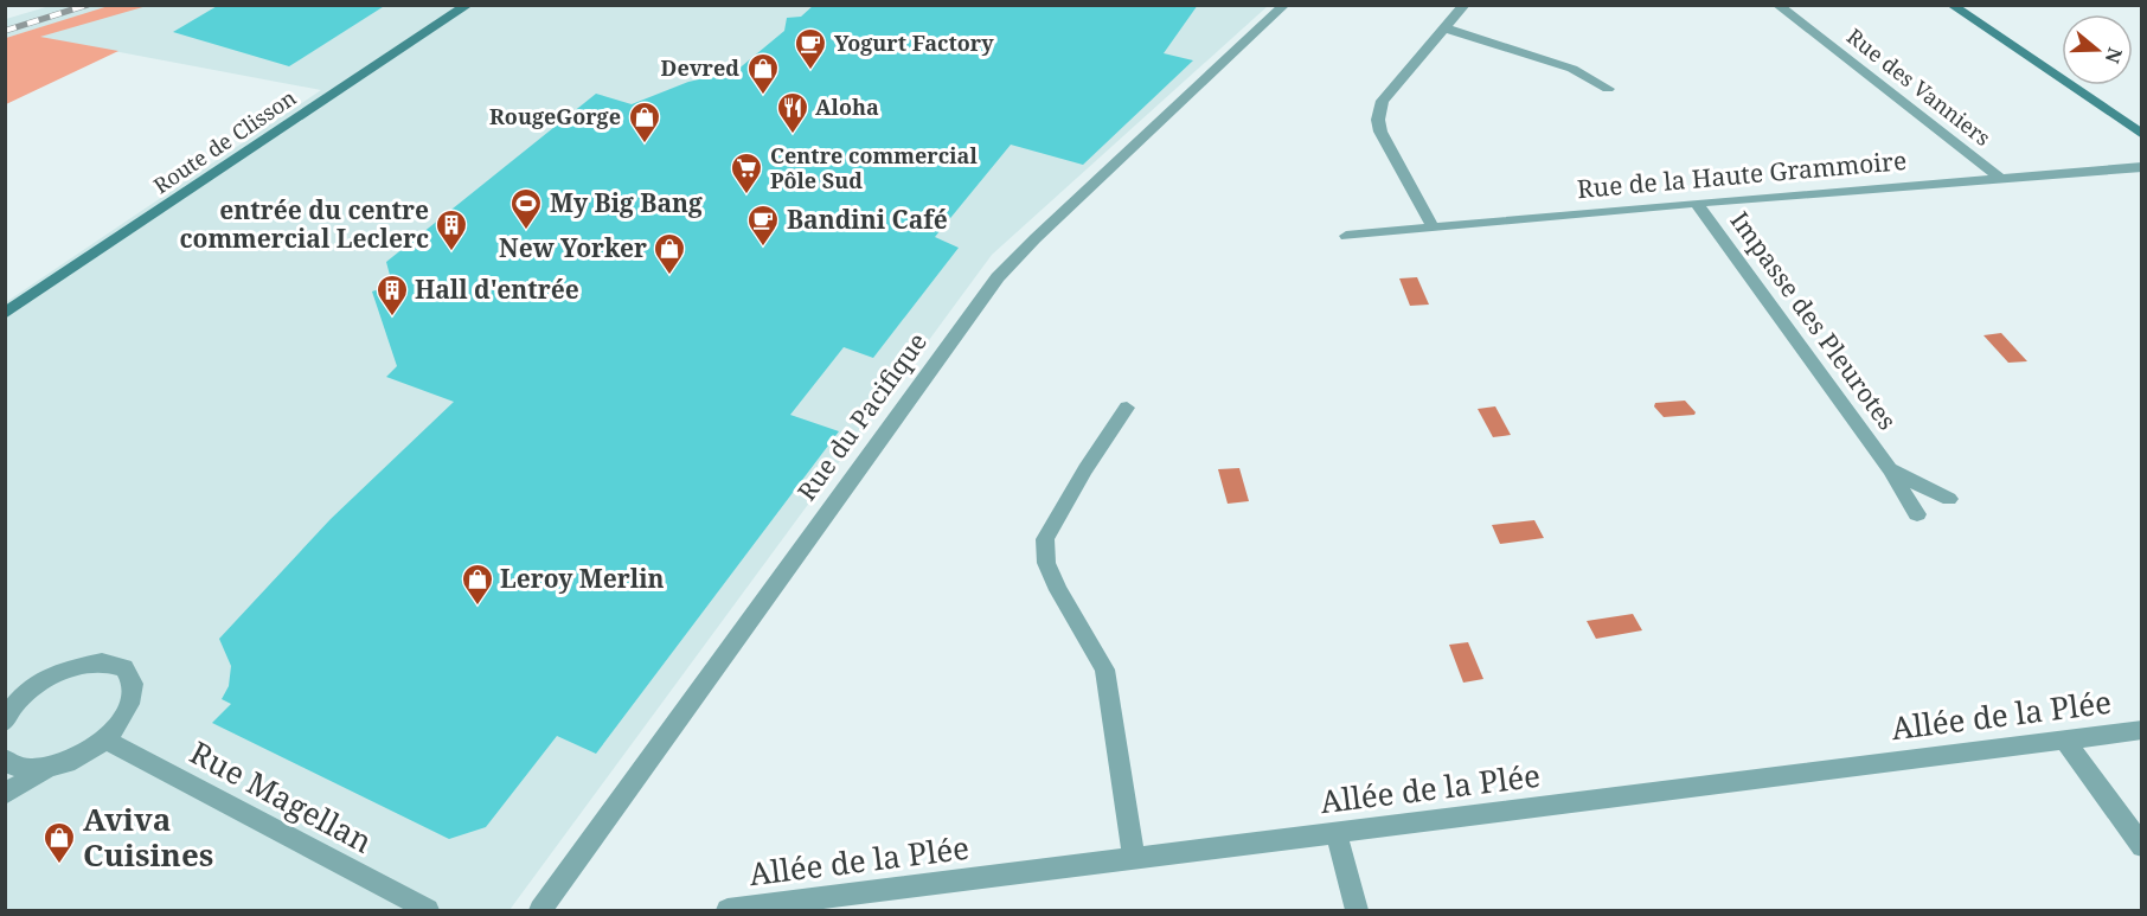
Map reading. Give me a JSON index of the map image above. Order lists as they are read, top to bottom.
{
  "streets": {
    "main road": ["Route de Clisson"],
    "street": [
      "Rue des Vanniers",
      "Rue de la Haute Grammoire",
      "Impasse des Pleurotes",
      "Rue du Pacifique",
      "Allée de la Plée",
      "Rue Magellan"
    ]
  },
  "crossings": [
    ["Rue des Vanniers", "Rue de la Haute Grammoire"],
    ["Rue de la Haute Grammoire", "Impasse des Pleurotes"]
  ],
  "places": {
    "cafe": ["Yogurt Factory", "Bandini Café"],
    "shop": [
      "Devred",
      "RougeGorge",
      "New Yorker",
      "Leroy Merlin",
      "Aviva Cuisines"
    ],
    "restaurant": ["Aloha"],
    "supermarket": ["Centre commercial Pôle Sud"],
    "sports": ["My Big Bang"],
    "building": ["entrée du centre commercial Leclerc", "Hall d'entrée"]
  },
  "north": "right"
}
